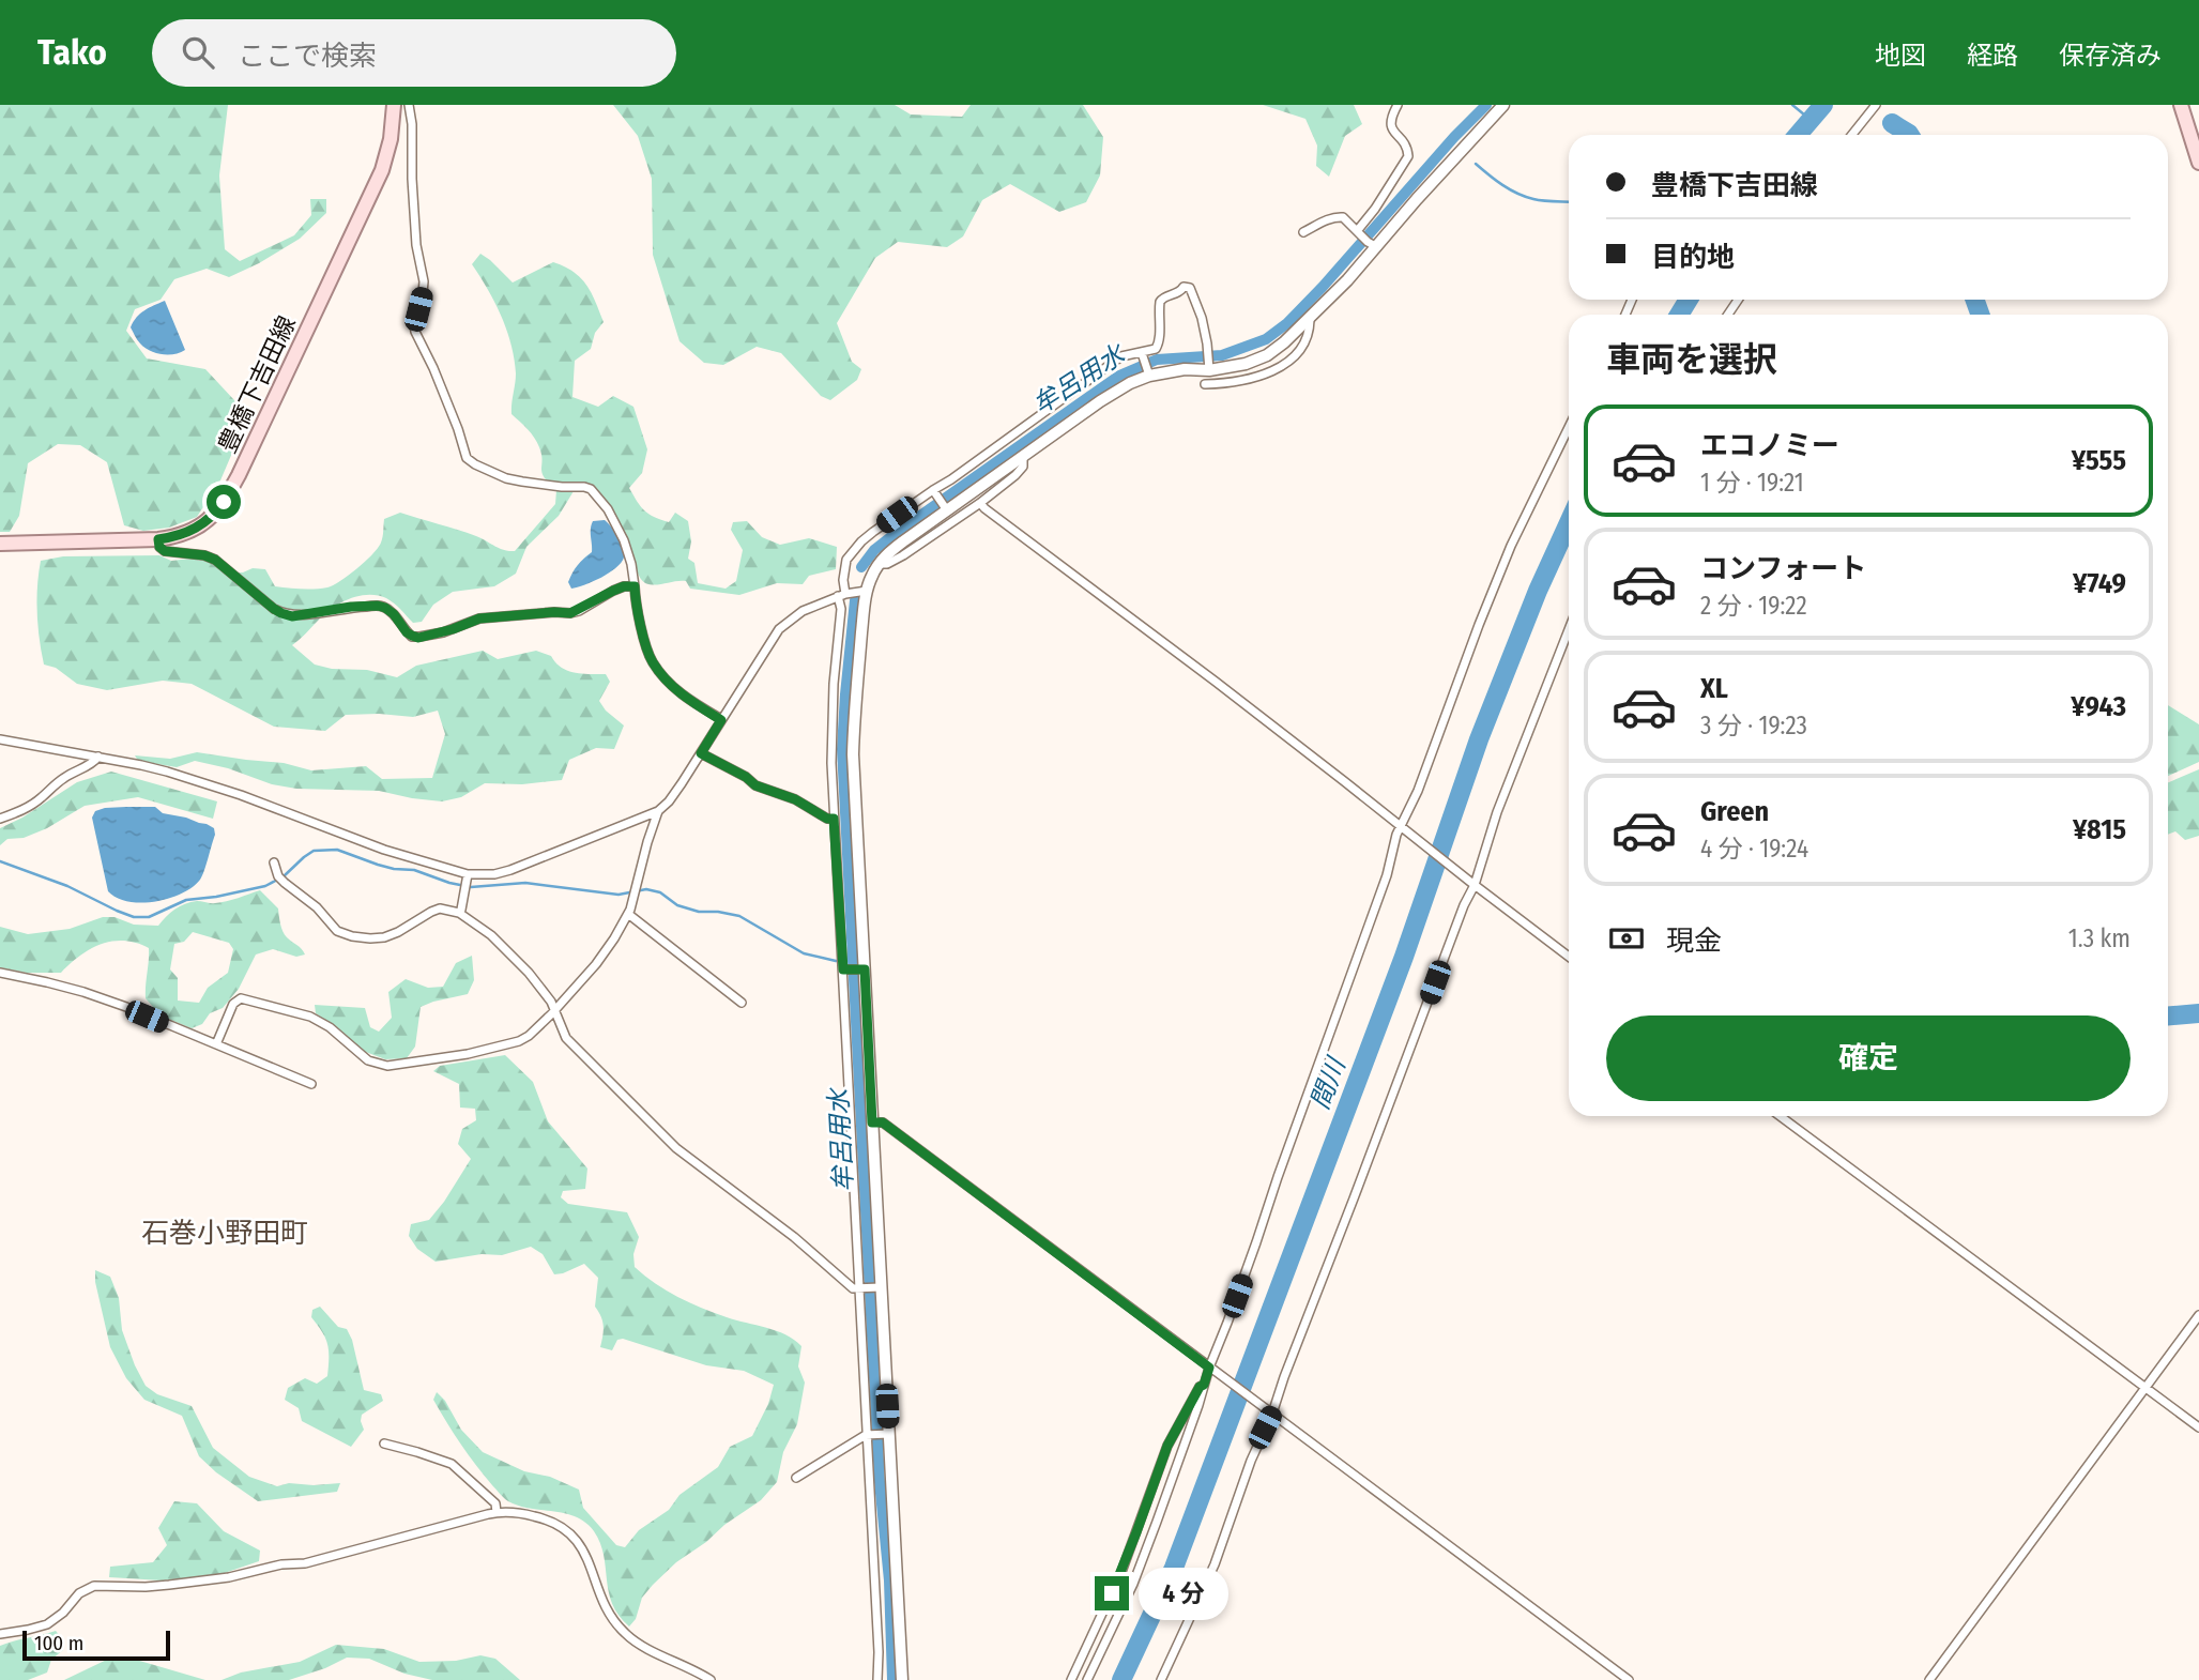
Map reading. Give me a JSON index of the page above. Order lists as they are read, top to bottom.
{
  "streets": {
    "main road": ["豊橋下吉田線"]
  },
  "districts": ["石巻小野田町"],
  "water": ["牟呂用水", "間川"],
  "scale_bar": "100 m",
  "page": {
    "header": "Tako",
    "search": "ここで検索",
    "nav": ["地図", "経路", "保存済み"],
    "banner": ["豊橋下吉田線", "目的地"],
    "heading": "車両を選択",
    "list": [
      {
        "name": "エコノミー",
        "note": "1 分 · 19:21",
        "value": "¥555"
      },
      {
        "name": "コンフォート",
        "note": "2 分 · 19:22",
        "value": "¥749"
      },
      {
        "name": "XL",
        "note": "3 分 · 19:23",
        "value": "¥943"
      },
      {
        "name": "Green",
        "note": "4 分 · 19:24",
        "value": "¥815"
      }
    ],
    "pay": ["現金", "1.3 km"],
    "buttons": "確定",
    "bubble": "4 分",
    "scale": "100 m"
  }
}
